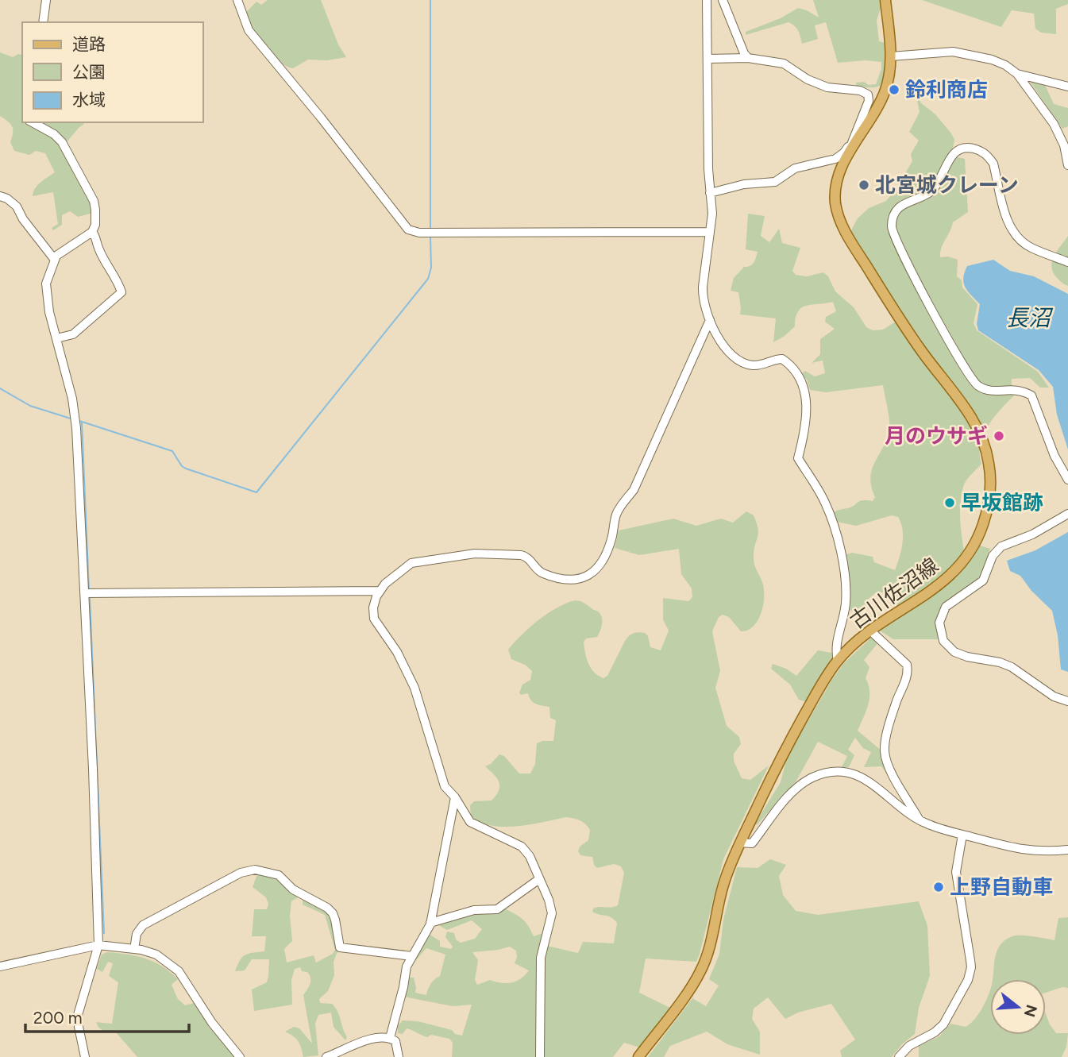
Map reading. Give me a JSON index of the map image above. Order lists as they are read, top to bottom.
{
  "streets": {
    "main road": ["古川佐沼線"]
  },
  "water": ["長沼"],
  "places": [
    "鈴利商店",
    "北宮城クレーン",
    "月のウサギ",
    "早坂館跡",
    "上野自動車"
  ],
  "legend": ["道路", "公園", "水域"],
  "scale_bar": "200 m",
  "north": "right"
}
